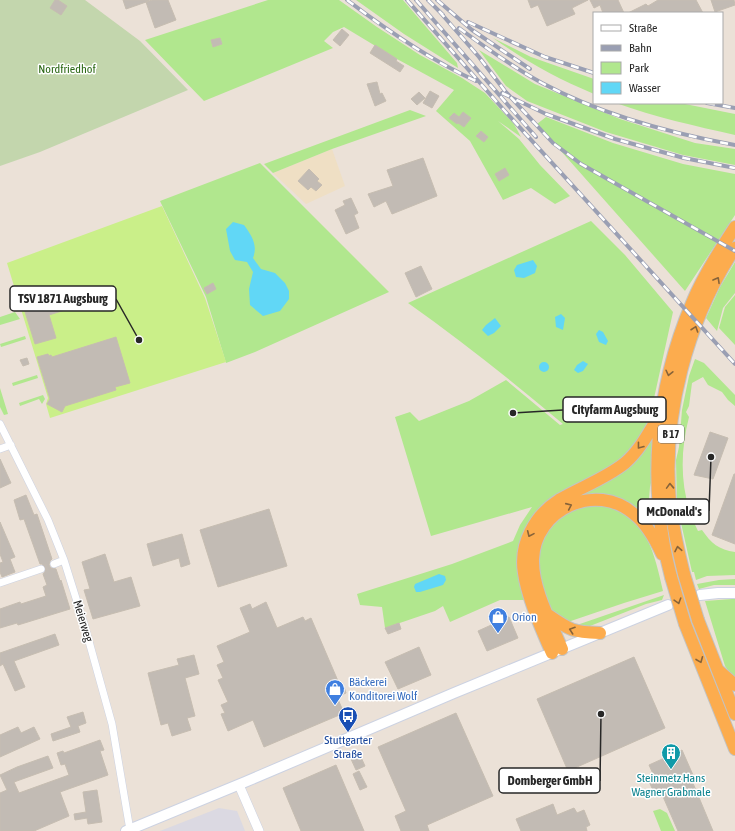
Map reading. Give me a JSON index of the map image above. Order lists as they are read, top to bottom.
{
  "streets": {
    "highway": ["B 17"],
    "street": ["Meierweg"]
  },
  "parks": ["Nordfriedhof"],
  "places": {
    "other": [
      "TSV 1871 Augsburg",
      "Cityfarm Augsburg",
      "McDonald's",
      "Domberger GmbH"
    ],
    "shop": ["Orion", "Bäckerei Konditorei Wolf"],
    "bus stop": ["Stuttgarter Straße"],
    "building": ["Steinmetz Hans Wagner Grabmale"]
  },
  "legend": [
    "Straße",
    "Bahn",
    "Park",
    "Wasser"
  ]
}
